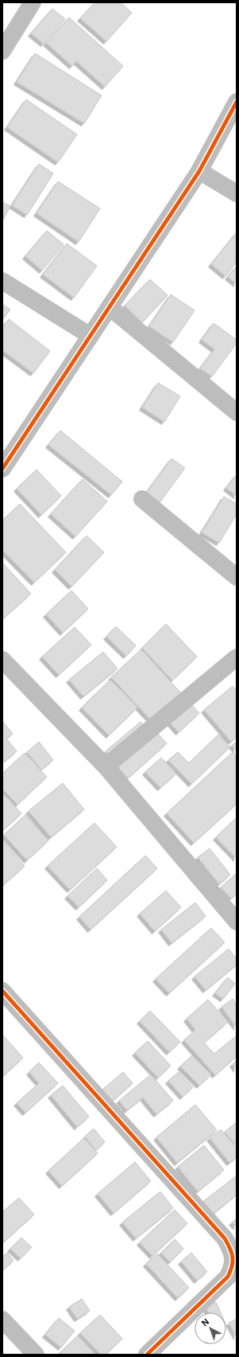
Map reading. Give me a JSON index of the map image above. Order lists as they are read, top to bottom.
{
  "north": "top left"
}
